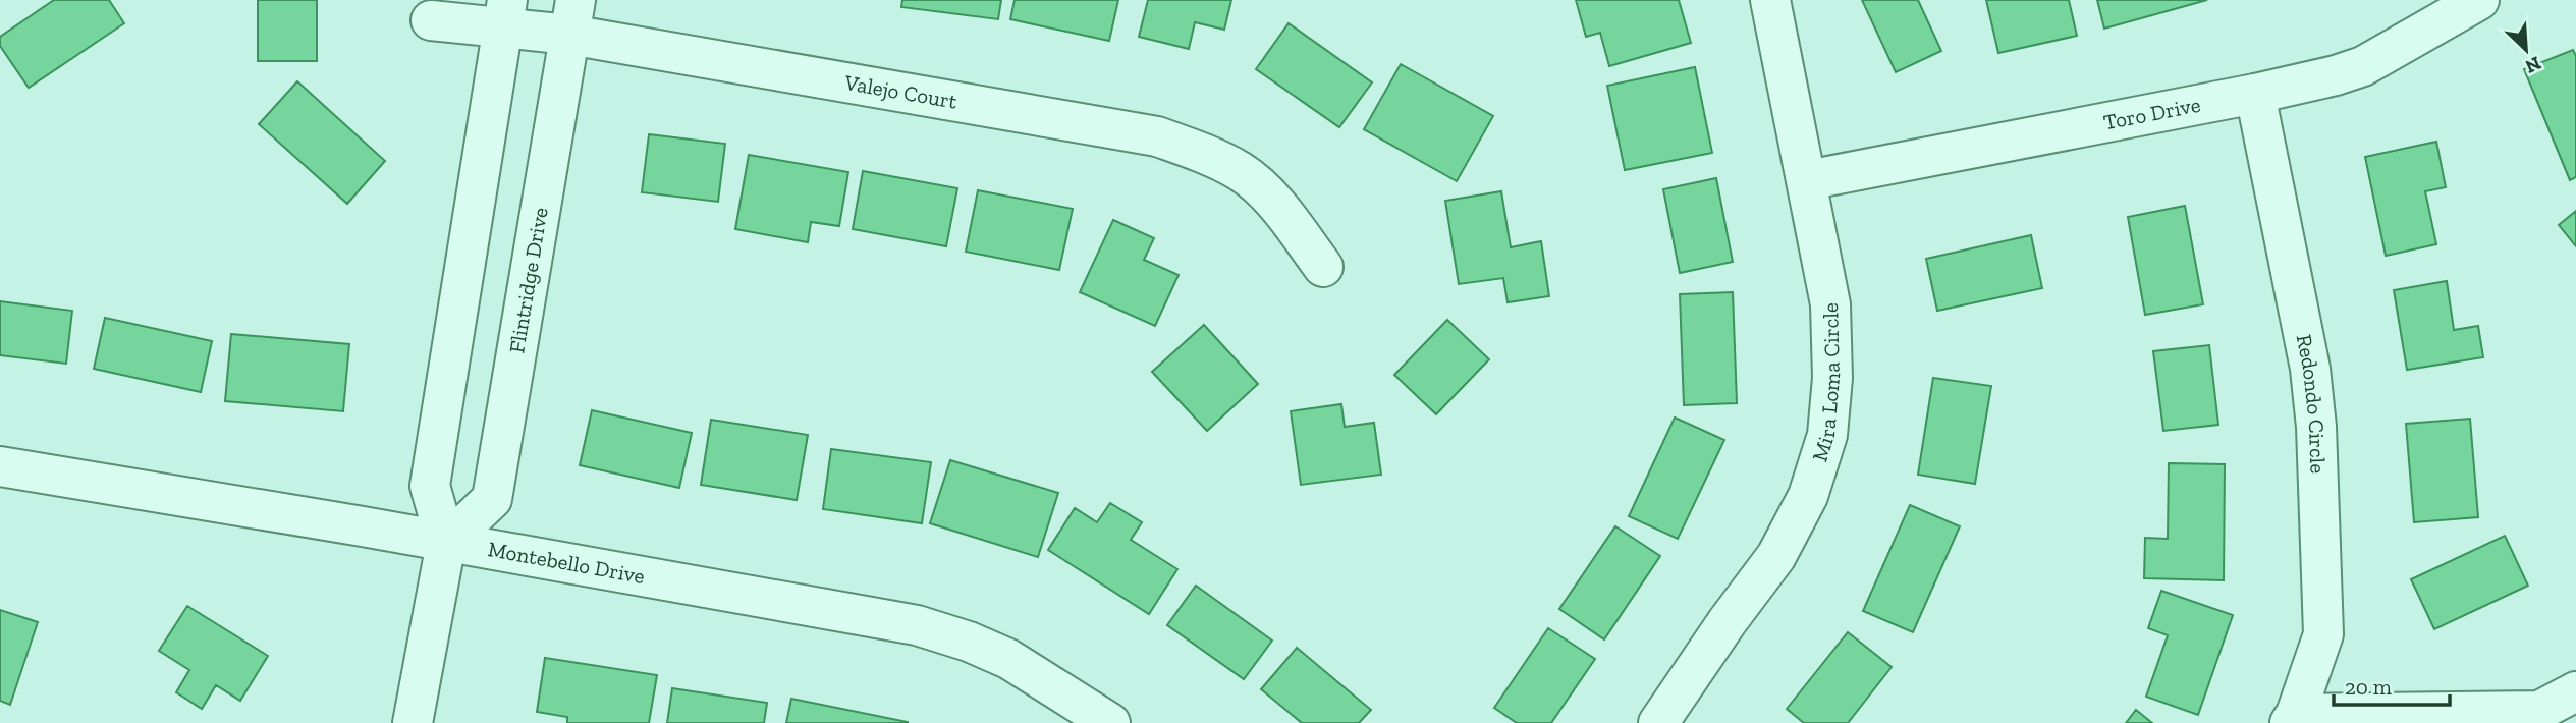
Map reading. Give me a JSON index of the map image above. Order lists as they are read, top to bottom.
{
  "streets": {
    "street": [
      "Valejo Court",
      "Toro Drive",
      "Flintridge Drive",
      "Mira Loma Circle",
      "Redondo Circle",
      "Montebello Drive"
    ]
  },
  "crossings": [
    ["Valejo Court", "Flintridge Drive"],
    ["Toro Drive", "Mira Loma Circle"],
    ["Toro Drive", "Redondo Circle"],
    ["Flintridge Drive", "Montebello Drive"]
  ],
  "scale_bar": "20 m",
  "north": "bottom right"
}
